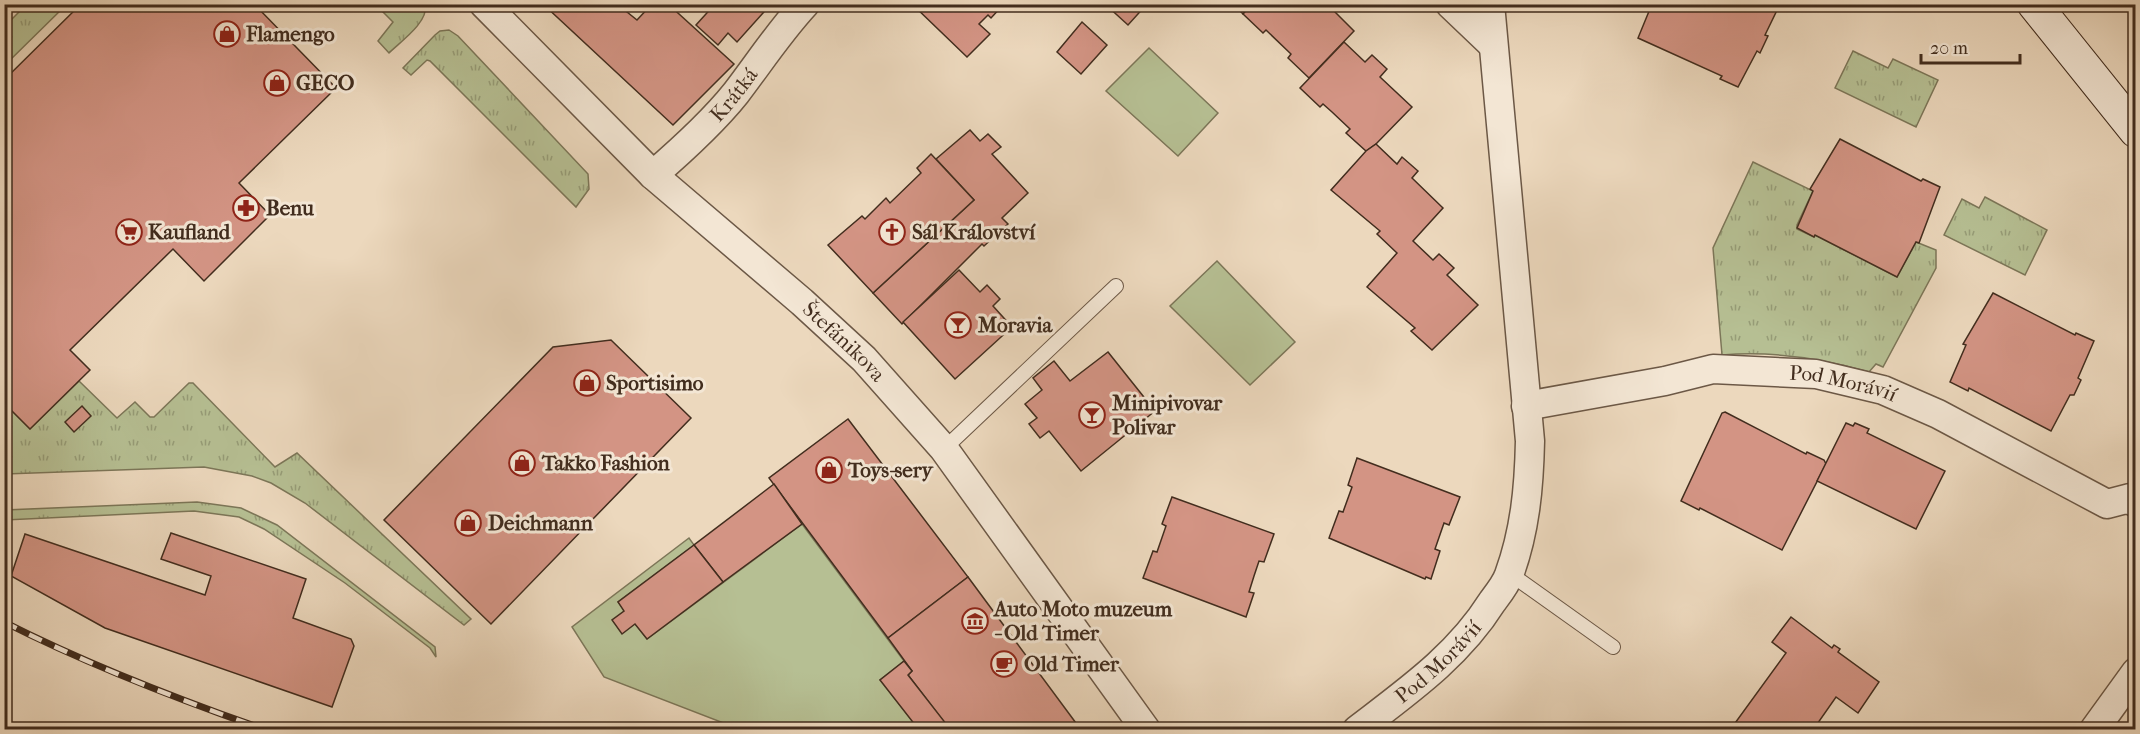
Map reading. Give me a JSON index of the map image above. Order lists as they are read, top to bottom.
{
  "streets": {
    "street": ["Krátká", "Štefánikova", "Pod Morávií"]
  },
  "crossings": [
    ["Krátká", "Štefánikova"]
  ],
  "places": {
    "shop": [
      "Flamengo",
      "GECO",
      "Sportisimo",
      "Takko Fashion",
      "Toys-sery",
      "Deichmann"
    ],
    "pharmacy": ["Benu"],
    "supermarket": ["Kaufland"],
    "church": ["Sál Království"],
    "bar": ["Moravia", "Minipivovar Polivar"],
    "museum": ["Auto Moto muzeum - Old Timer"],
    "cafe": ["Old Timer"]
  },
  "scale_bar": "20 m"
}
